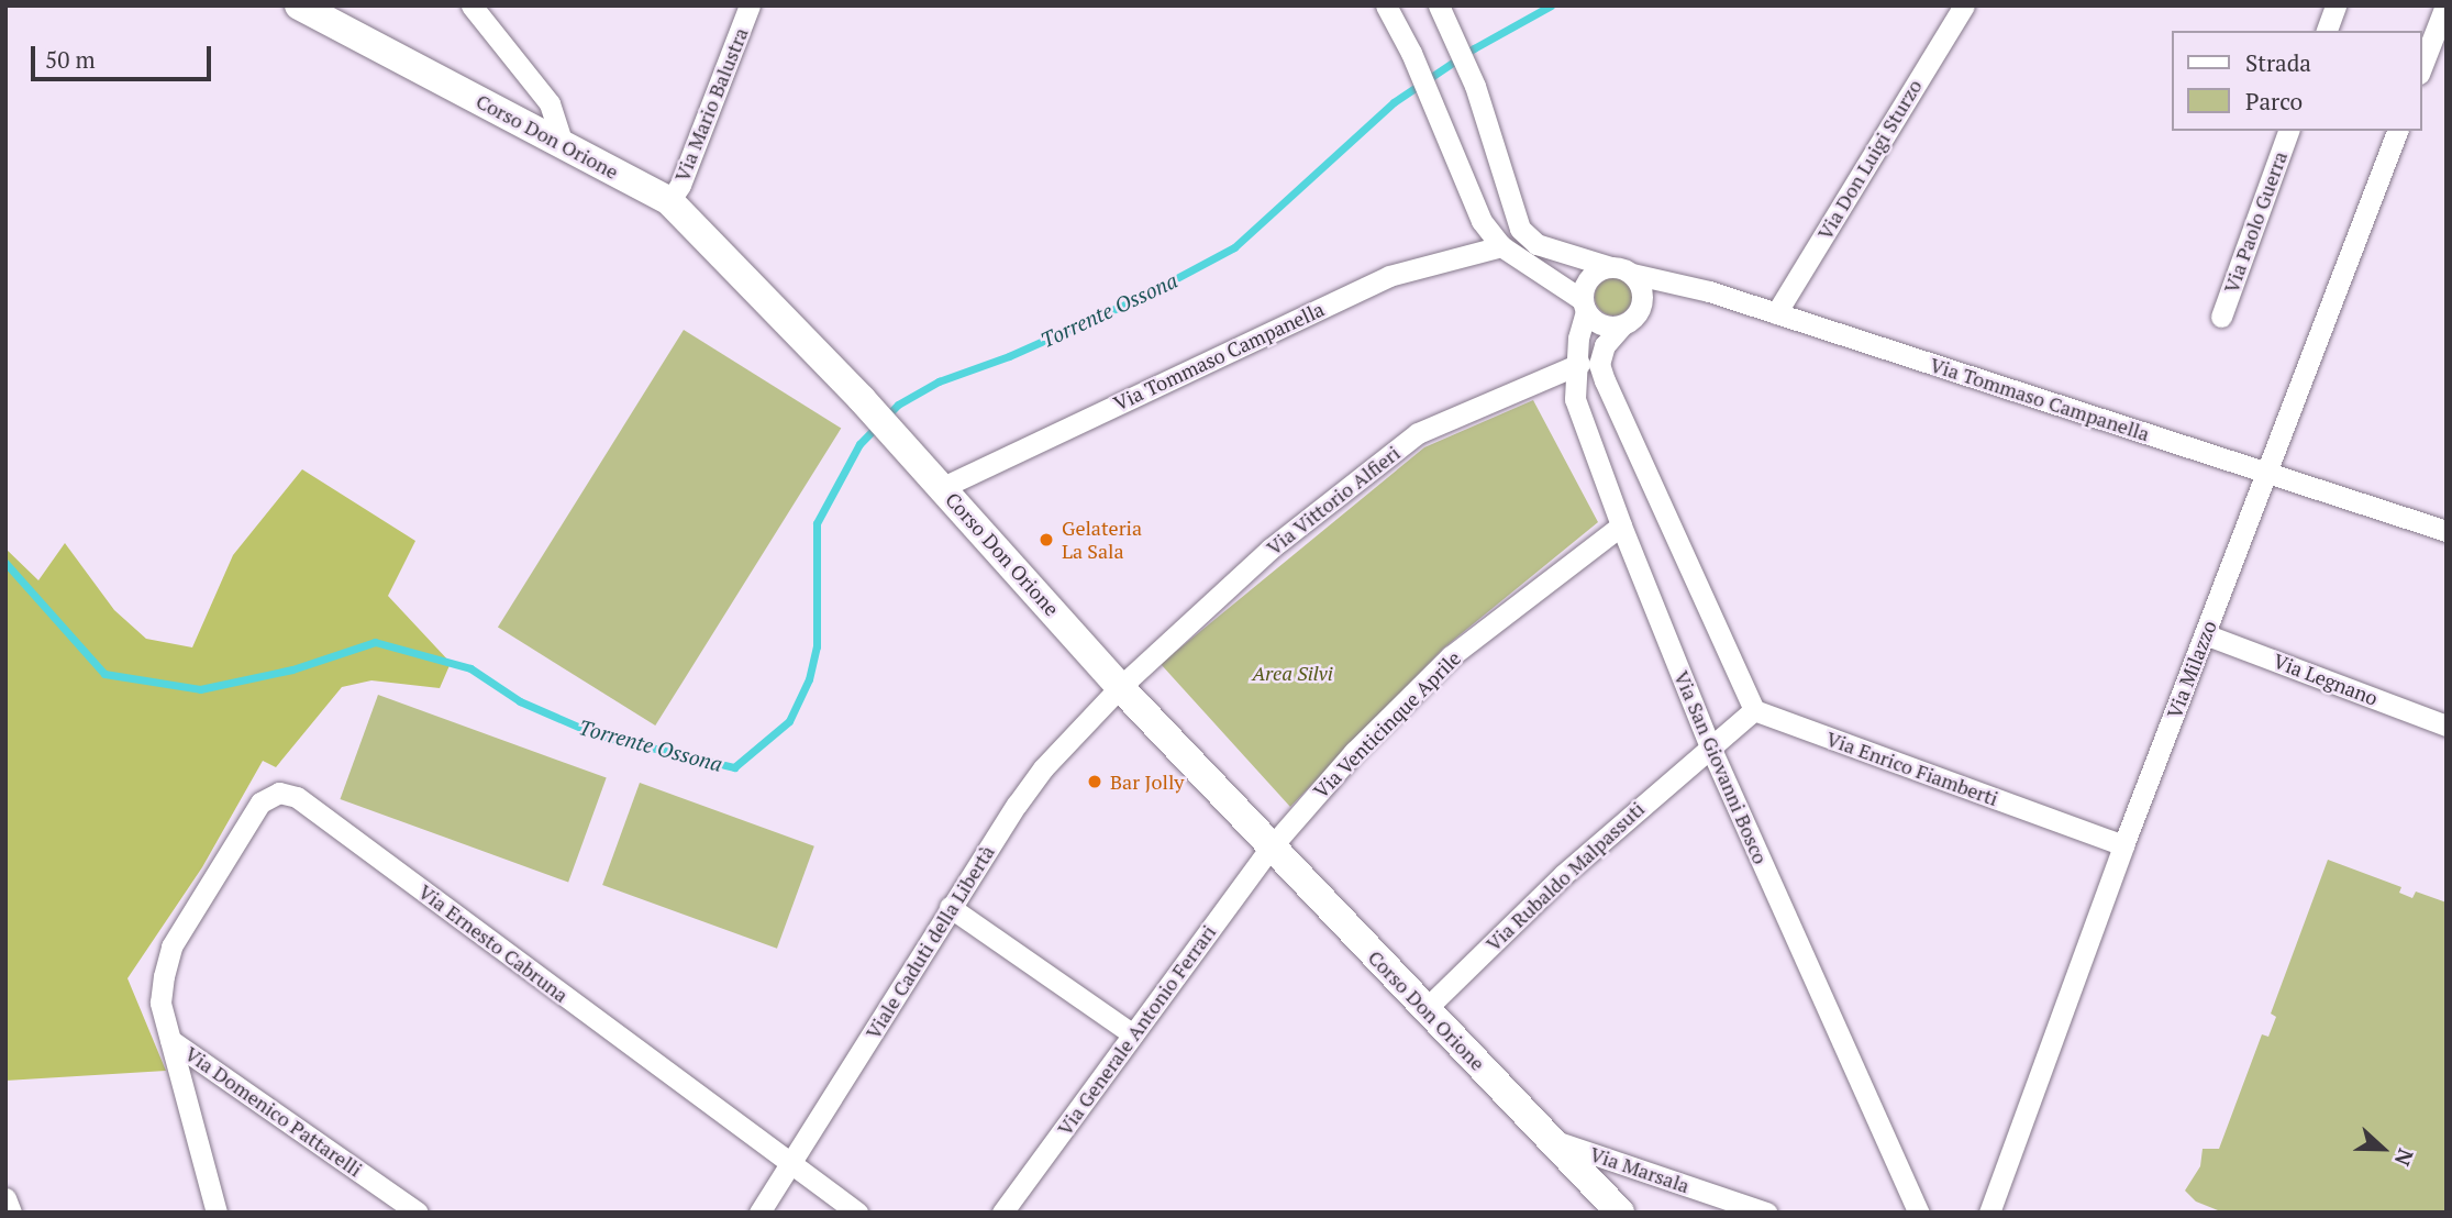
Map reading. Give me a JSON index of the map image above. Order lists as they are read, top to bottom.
{
  "streets": {
    "street": [
      "Via Mario Balustra",
      "Corso Don Orione",
      "Via Don Luigi Sturzo",
      "Via Paolo Guerra",
      "Via Tommaso Campanella",
      "Via Vittorio Alfieri",
      "Via Milazzo",
      "Via Legnano",
      "Via Venticinque Aprile",
      "Via San Giovanni Bosco",
      "Via Enrico Fiamberti",
      "Via Rubaldo Malpassuti",
      "Viale Caduti della Libertà",
      "Via Ernesto Cabruna",
      "Via Generale Antonio Ferrari",
      "Via Domenico Pattarelli",
      "Via Marsala"
    ]
  },
  "crossings": [
    ["Via Mario Balustra", "Corso Don Orione"],
    ["Corso Don Orione", "Via Tommaso Campanella"],
    ["Corso Don Orione", "Via Vittorio Alfieri"],
    ["Corso Don Orione", "Via Venticinque Aprile"],
    ["Corso Don Orione", "Via Rubaldo Malpassuti"],
    ["Corso Don Orione", "Viale Caduti della Libertà"],
    ["Corso Don Orione", "Via Generale Antonio Ferrari"],
    ["Corso Don Orione", "Via Marsala"],
    ["Via Don Luigi Sturzo", "Via Tommaso Campanella"],
    ["Via Tommaso Campanella", "Via Milazzo"],
    ["Via Tommaso Campanella", "Via San Giovanni Bosco"],
    ["Via Vittorio Alfieri", "Via San Giovanni Bosco"],
    ["Via Vittorio Alfieri", "Viale Caduti della Libertà"],
    ["Via Milazzo", "Via Legnano"],
    ["Via Milazzo", "Via Enrico Fiamberti"],
    ["Via Venticinque Aprile", "Via San Giovanni Bosco"],
    ["Via Venticinque Aprile", "Via Generale Antonio Ferrari"],
    ["Via San Giovanni Bosco", "Via Rubaldo Malpassuti"],
    ["Viale Caduti della Libertà", "Via Ernesto Cabruna"],
    ["Via Ernesto Cabruna", "Via Domenico Pattarelli"]
  ],
  "water": ["Torrente Ossona"],
  "parks": ["Area Silvi"],
  "places": ["Gelateria La Sala", "Bar Jolly"],
  "legend": ["Strada", "Parco"],
  "scale_bar": "50 m",
  "north": "right"
}
